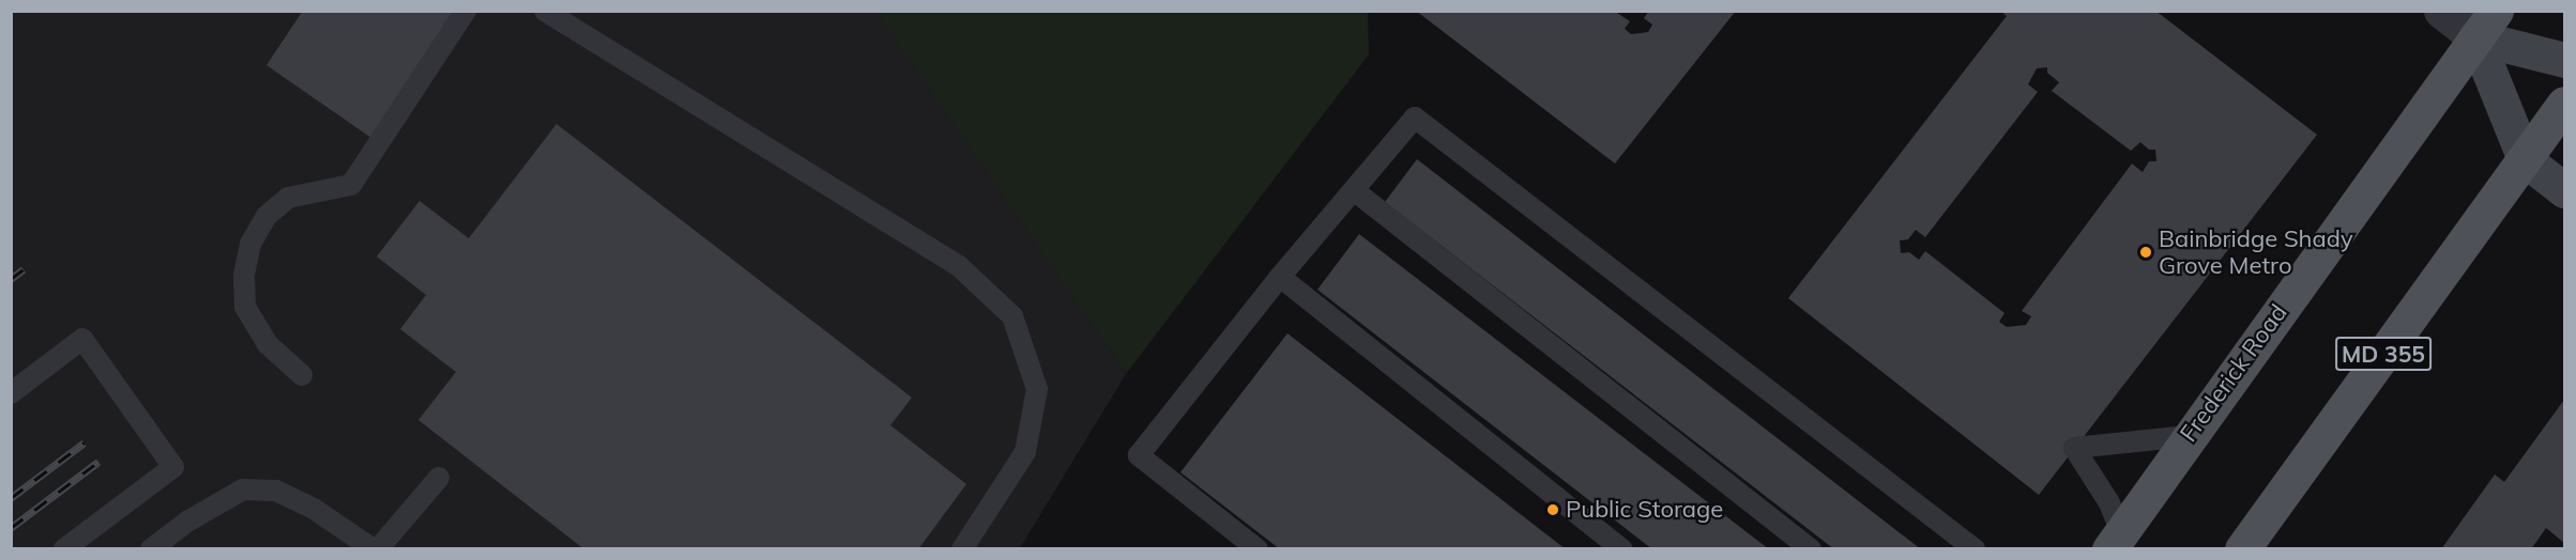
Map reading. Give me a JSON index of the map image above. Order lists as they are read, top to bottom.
{
  "streets": {
    "main road": ["MD 355", "Frederick Road"]
  },
  "places": ["Bainbridge Shady Grove Metro", "Public Storage"]
}
